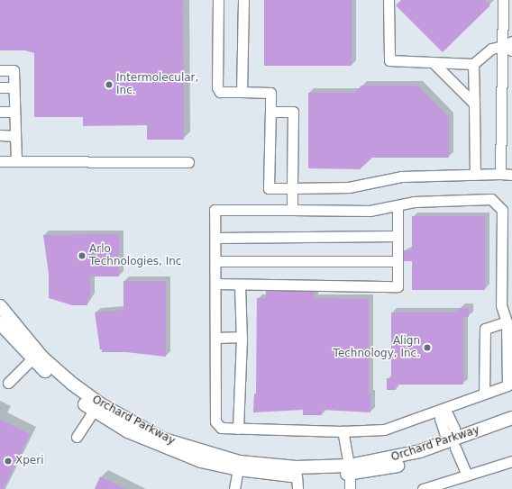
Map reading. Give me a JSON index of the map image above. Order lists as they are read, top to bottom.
{
  "streets": {
    "main road": ["Orchard Parkway"]
  },
  "places": [
    "Intermolecular, Inc.",
    "Arlo Technologies, Inc",
    "Align Technology, Inc.",
    "Xperi"
  ]
}
